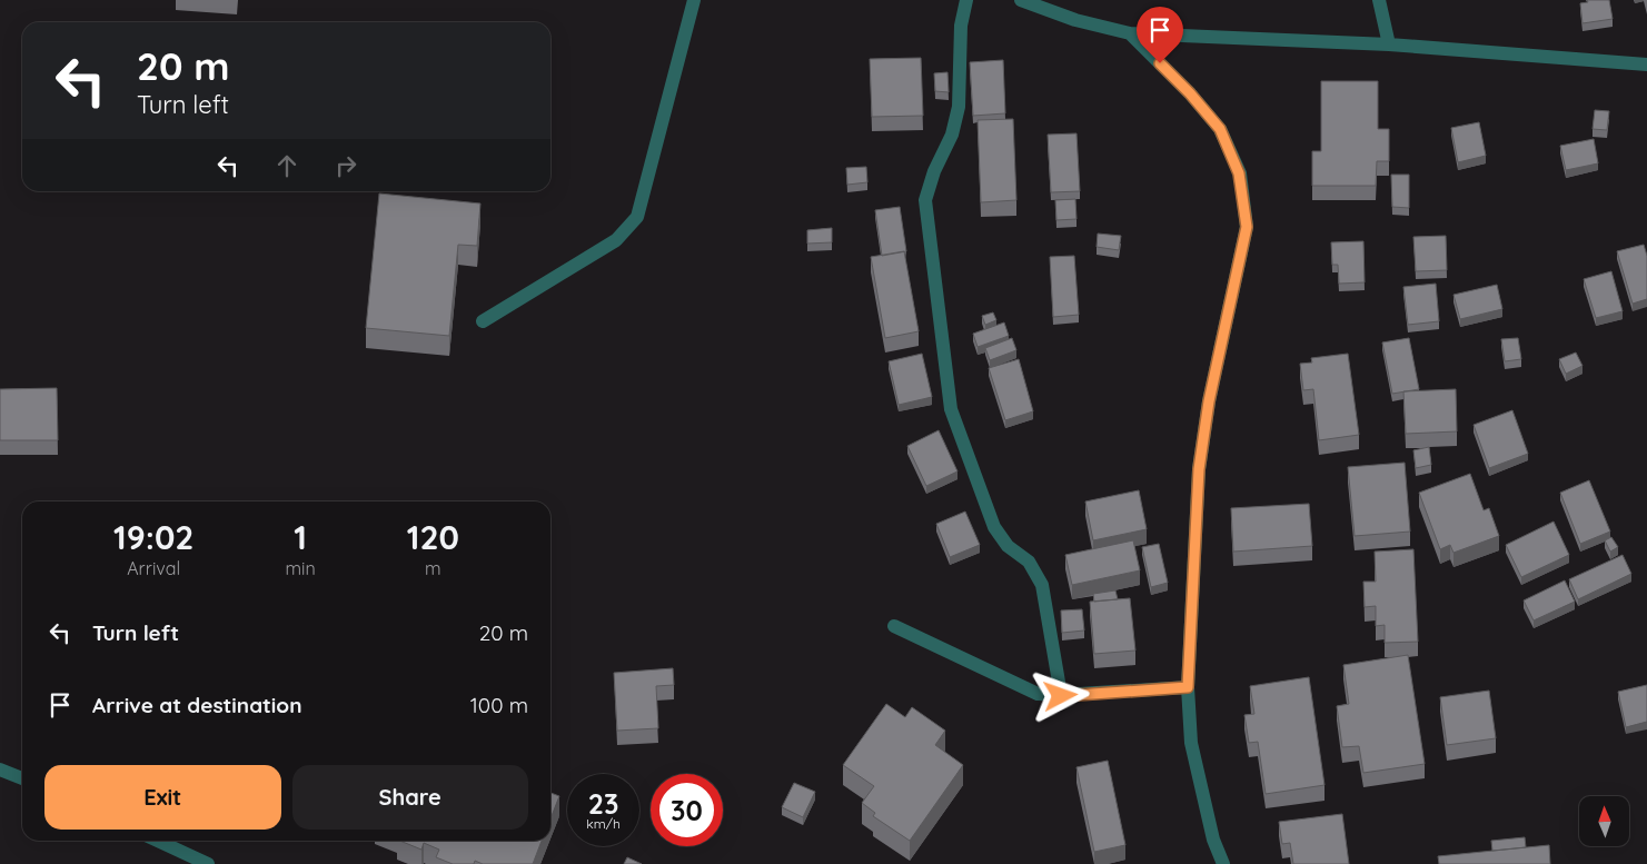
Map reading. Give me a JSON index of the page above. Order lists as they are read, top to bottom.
{
  "north": "top",
  "page": {
    "turn": ["20 m", "Turn left"],
    "eta": [
      "19:02",
      "Arrival",
      "1",
      "min",
      "120",
      "m"
    ],
    "list": [
      {
        "name": "Turn left",
        "value": "20 m"
      },
      {
        "name": "Arrive at destination",
        "value": "100 m"
      }
    ],
    "buttons": ["Exit", "Share"],
    "speed": "23 km/h",
    "limit": "30"
  }
}
